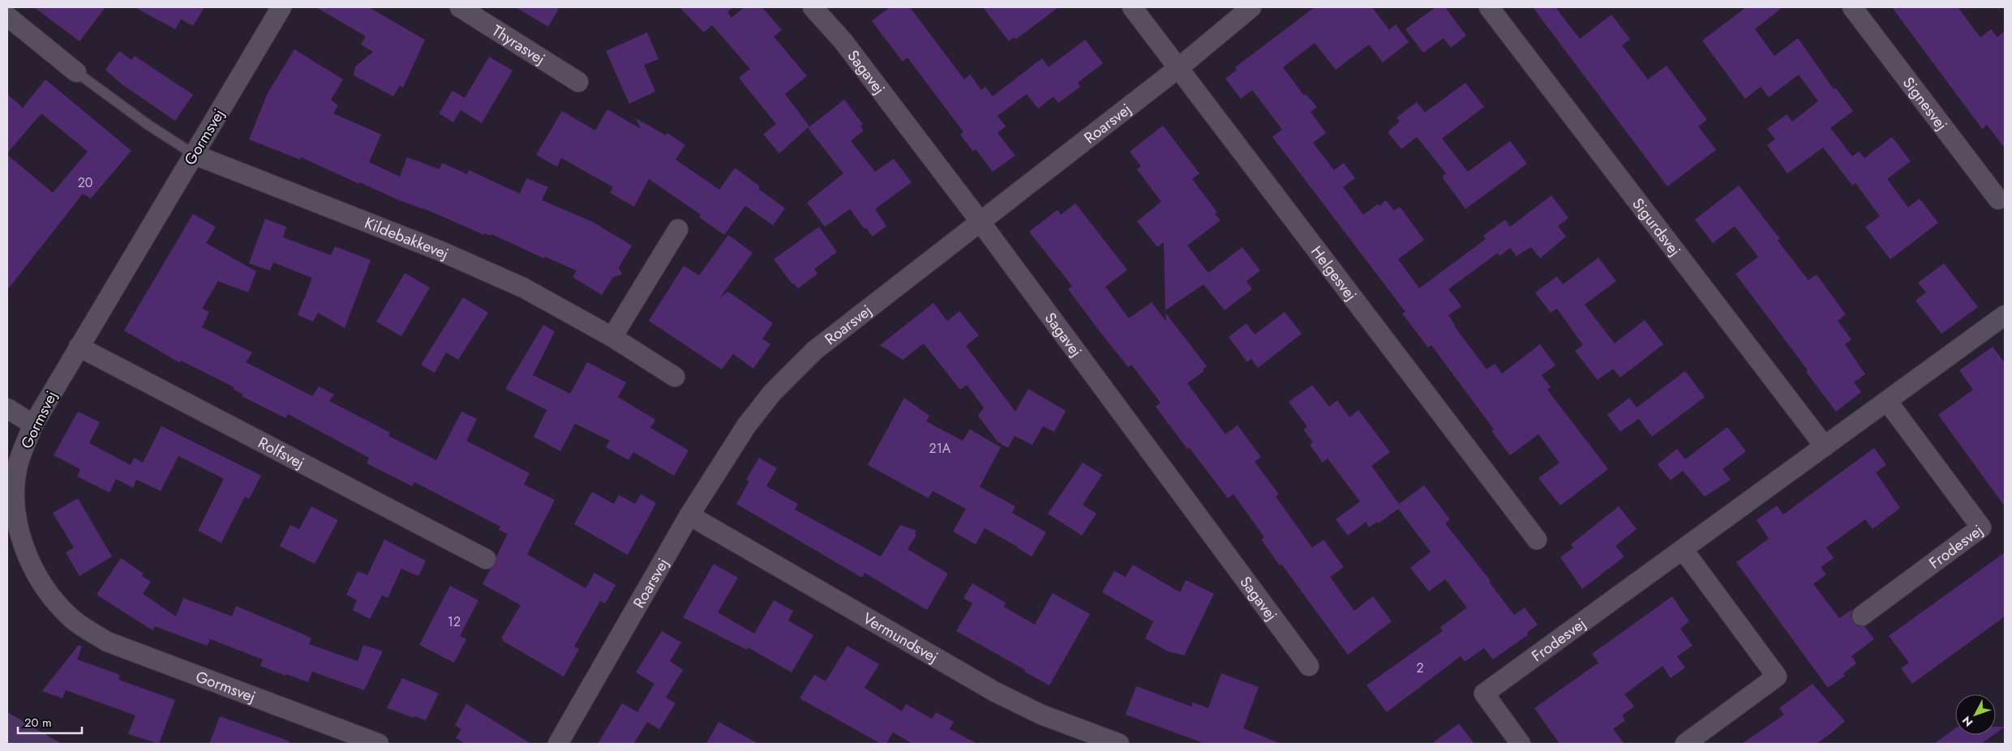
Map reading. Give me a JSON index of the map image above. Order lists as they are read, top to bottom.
{
  "streets": {
    "street": [
      "Thyrasvej",
      "Sagavej",
      "Signesvej",
      "Roarsvej",
      "Gormsvej",
      "Sigurdsvej",
      "Kildebakkevej",
      "Helgesvej",
      "Rolfsvej",
      "Frodesvej",
      "Vermundsvej"
    ]
  },
  "crossings": [
    ["Sagavej", "Roarsvej"],
    ["Roarsvej", "Helgesvej"],
    ["Roarsvej", "Vermundsvej"],
    ["Gormsvej", "Kildebakkevej"],
    ["Gormsvej", "Rolfsvej"],
    ["Sigurdsvej", "Frodesvej"]
  ],
  "house_numbers": [
    "20",
    "21A",
    "12",
    "2"
  ],
  "scale_bar": "20 m",
  "north": "bottom left"
}
